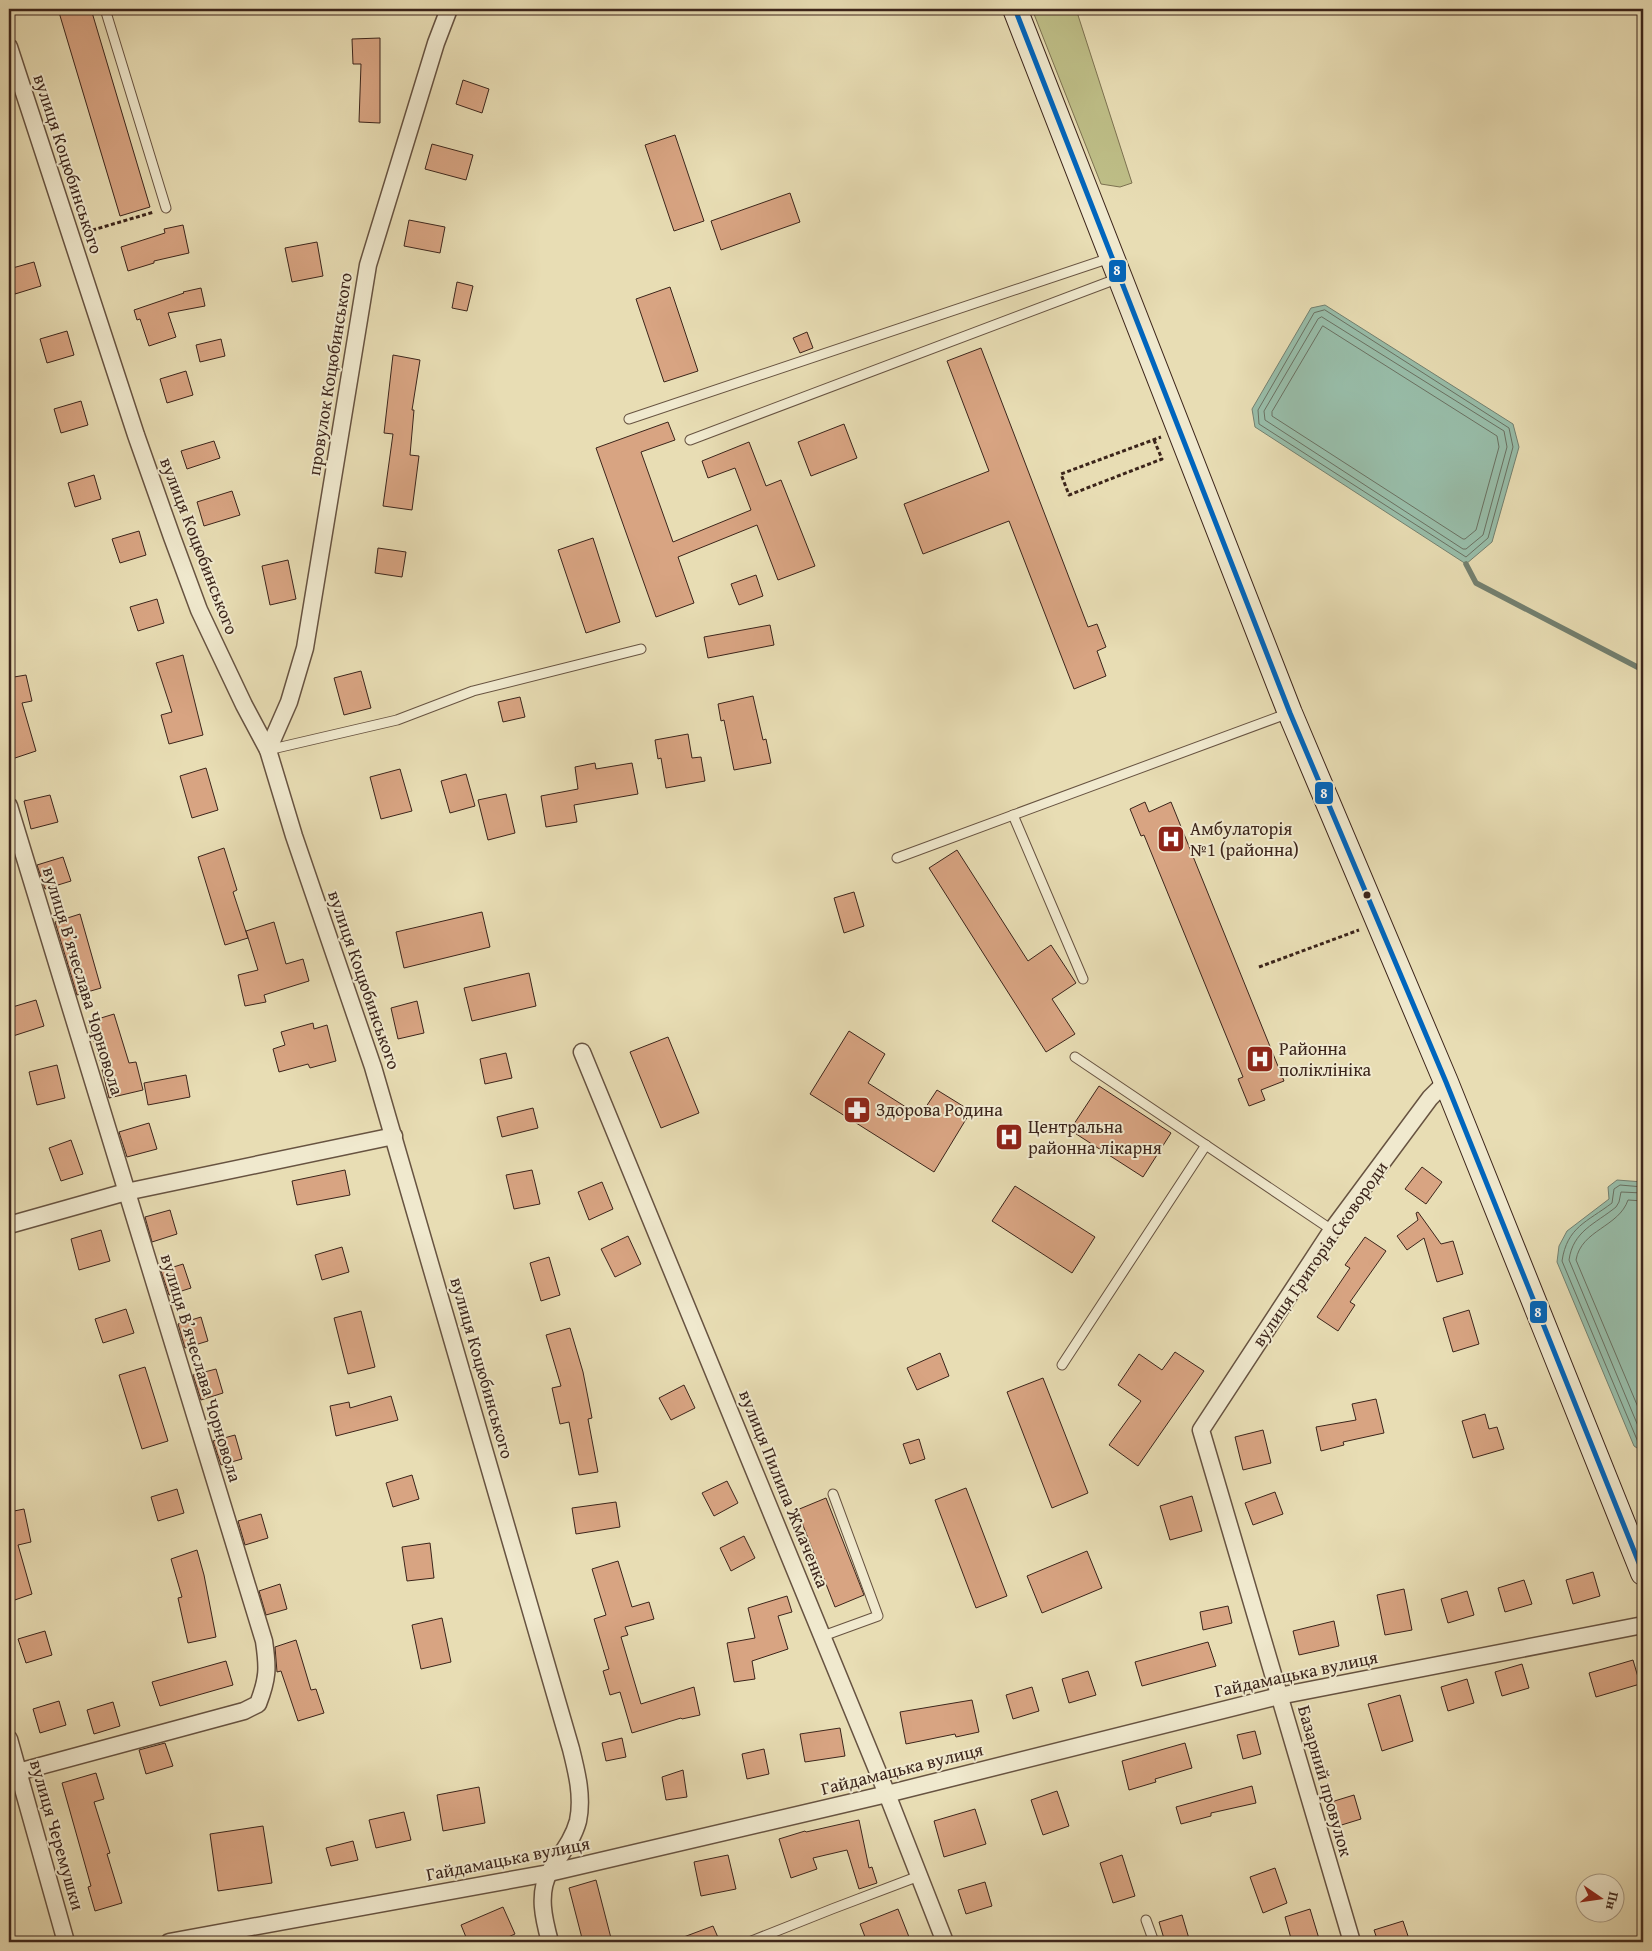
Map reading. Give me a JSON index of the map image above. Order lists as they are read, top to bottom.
{
  "streets": {
    "street": [
      "вулиця Коцюбинського",
      "провулок Коцюбинського",
      "вулиця Вʼячеслава Чорновола",
      "вулиця Григорія Сковороди",
      "вулиця Пилипа Жмаченка",
      "Гайдамацька вулиця",
      "Базарний провулок",
      "вулиця Черемушки"
    ]
  },
  "crossings": [
    ["вулиця Коцюбинського", "провулок Коцюбинського"],
    ["вулиця Коцюбинського", "Гайдамацька вулиця"],
    ["вулиця Вʼячеслава Чорновола", "вулиця Черемушки"],
    ["вулиця Григорія Сковороди", "Базарний провулок"],
    ["вулиця Пилипа Жмаченка", "Гайдамацька вулиця"],
    ["Гайдамацька вулиця", "Базарний провулок"]
  ],
  "places": {
    "hospital": ["Амбулаторія №1 (районна)", "Районна поліклініка", "Центральна районна лікарня"],
    "pharmacy": ["Здорова Родина"]
  },
  "lines": ["transit line 8"],
  "north": "right"
}
